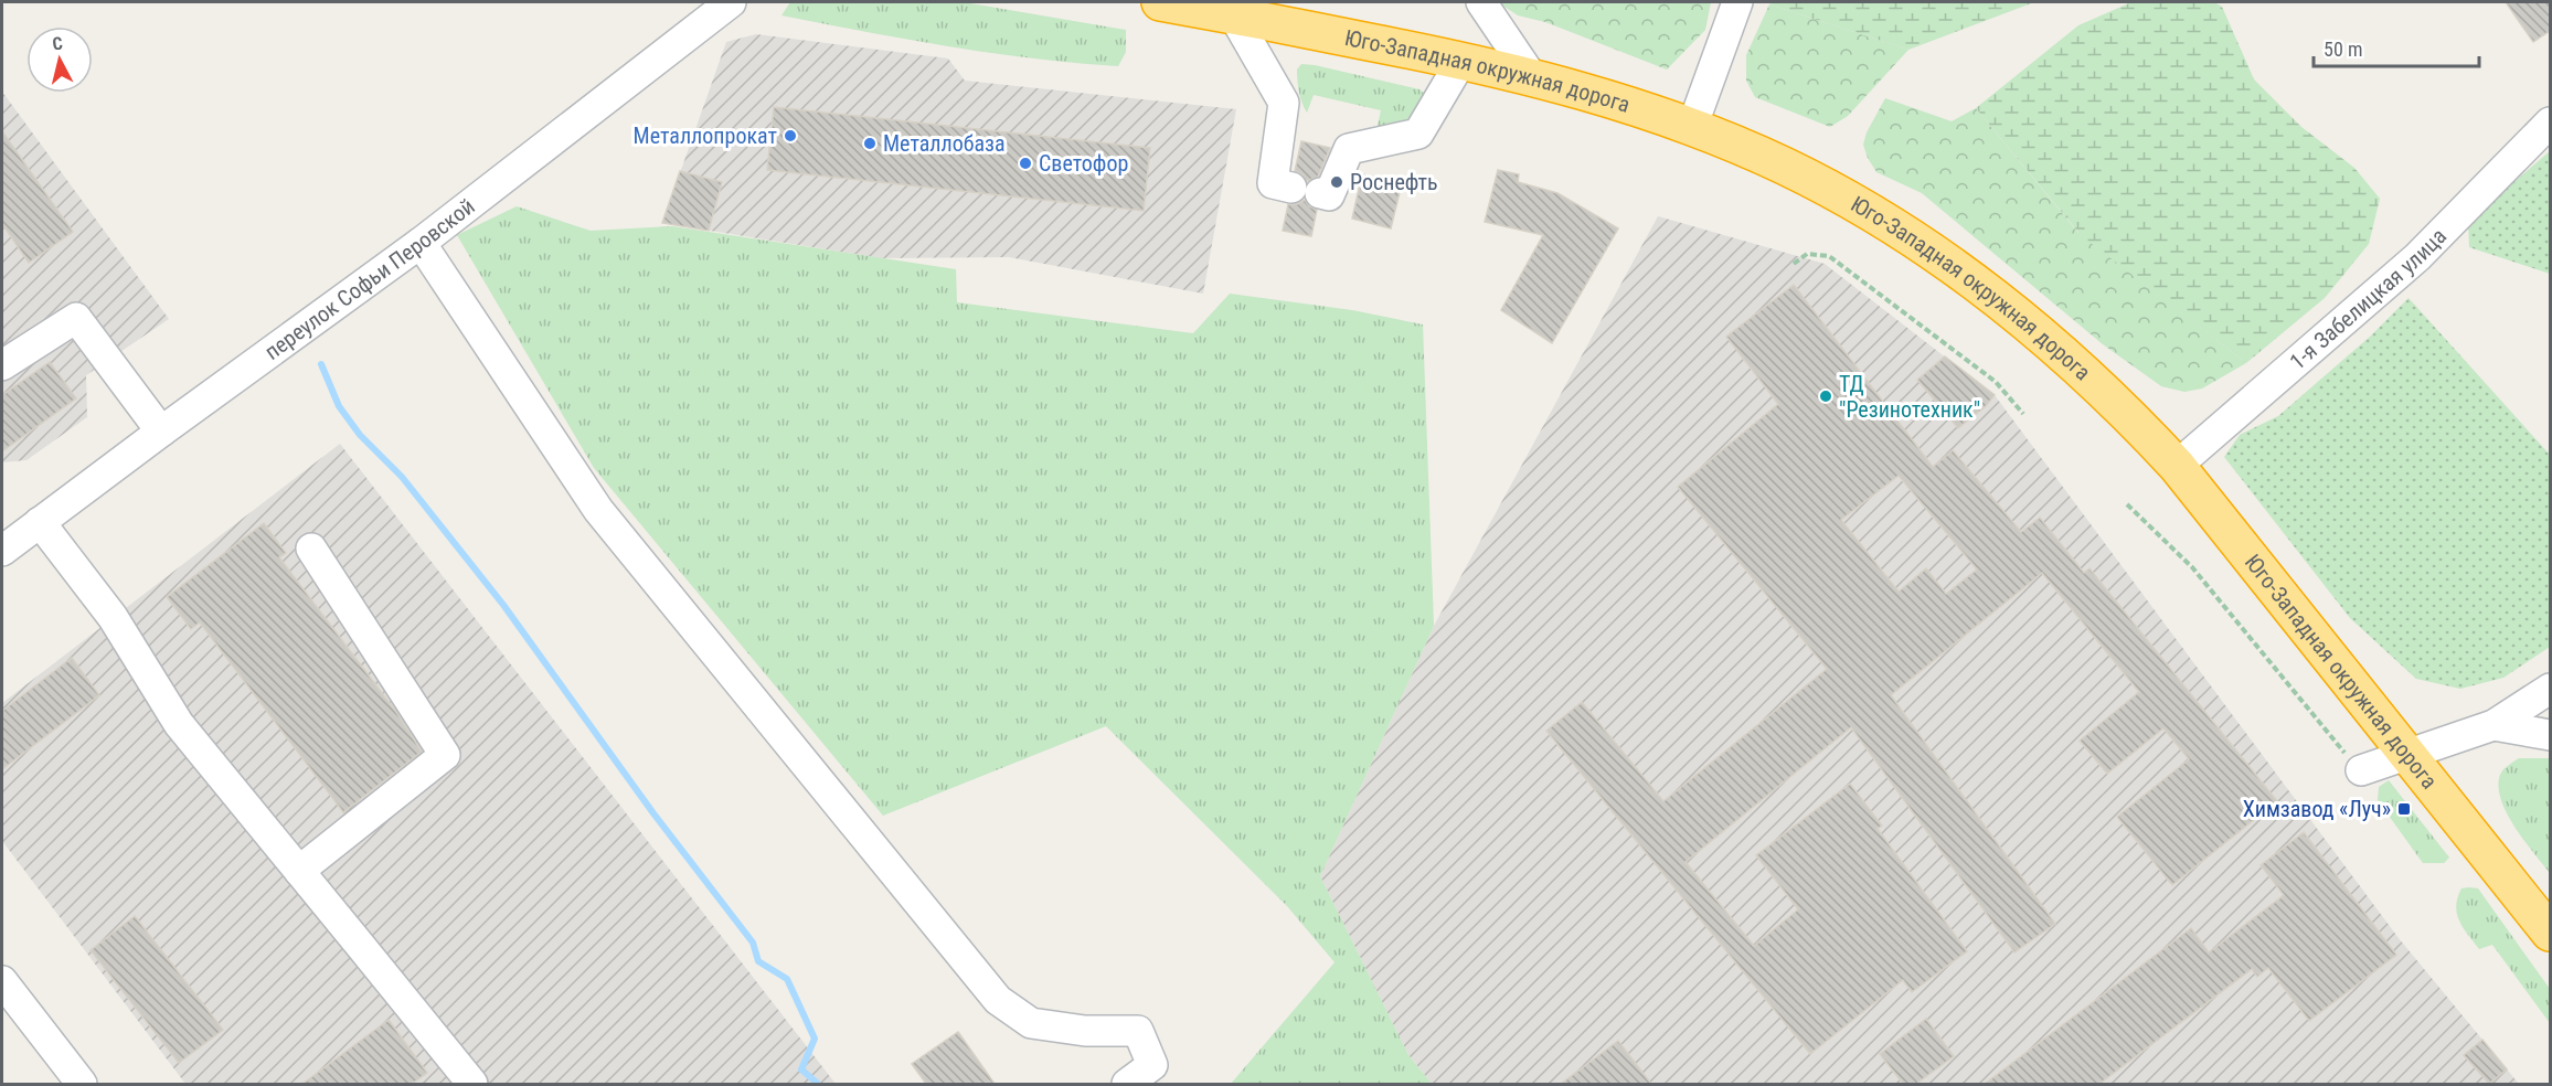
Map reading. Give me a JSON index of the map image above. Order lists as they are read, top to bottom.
{
  "streets": {
    "highway": ["Юго-Западная окружная дорога"],
    "street": ["переулок Софьи Перовской", "1-я Забелицкая улица"]
  },
  "crossings": [
    ["Юго-Западная окружная дорога", "1-я Забелицкая улица"]
  ],
  "places": {
    "other": [
      "Металлопрокат",
      "Металлобаза",
      "Светофор",
      "Роснефть",
      "ТД \"Резинотехник\""
    ],
    "transit": ["Химзавод «Луч»"]
  },
  "scale_bar": "50 m",
  "north": "top"
}
